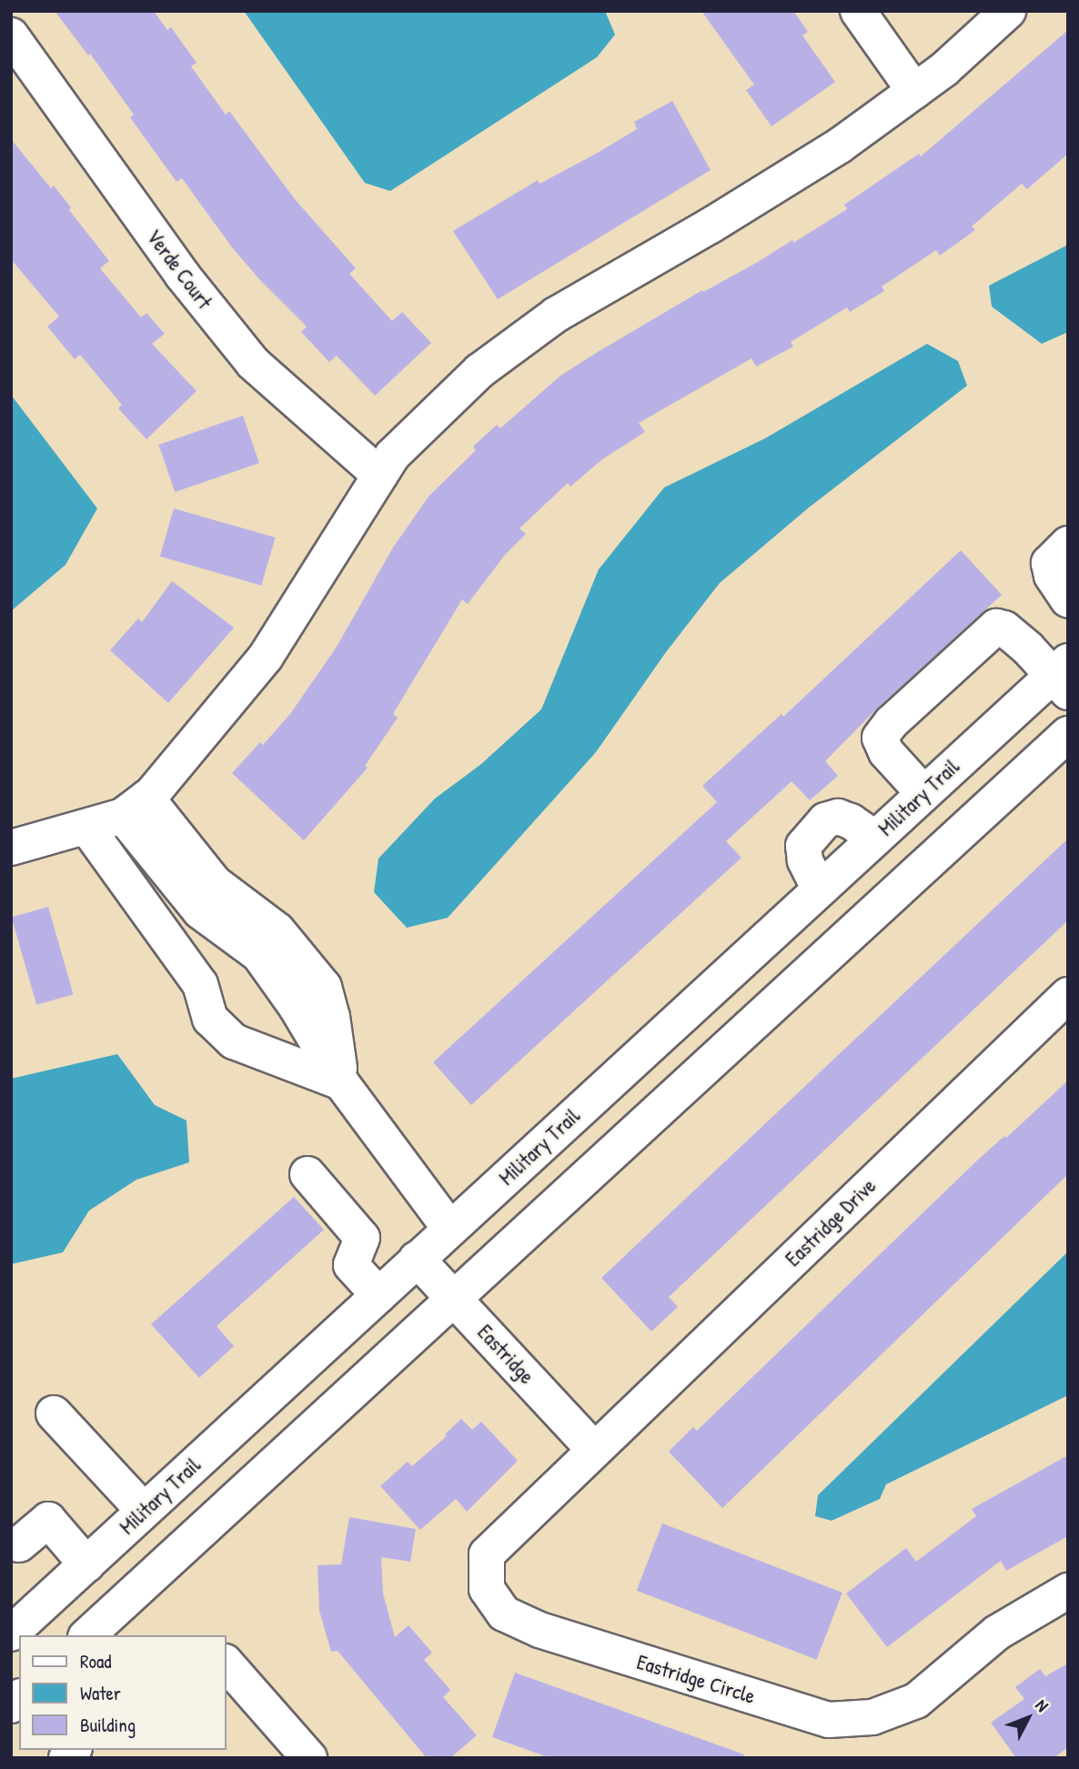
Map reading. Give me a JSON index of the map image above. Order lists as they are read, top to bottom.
{
  "streets": {
    "street": [
      "Verde Court",
      "Military Trail",
      "Eastridge Drive",
      "Eastridge",
      "Eastridge Circle"
    ]
  },
  "crossings": [
    ["Military Trail", "Eastridge"],
    ["Eastridge Drive", "Eastridge"],
    ["Eastridge Drive", "Eastridge Circle"],
    ["Eastridge", "Eastridge Circle"]
  ],
  "legend": ["Road", "Water", "Building"],
  "north": "top right"
}
